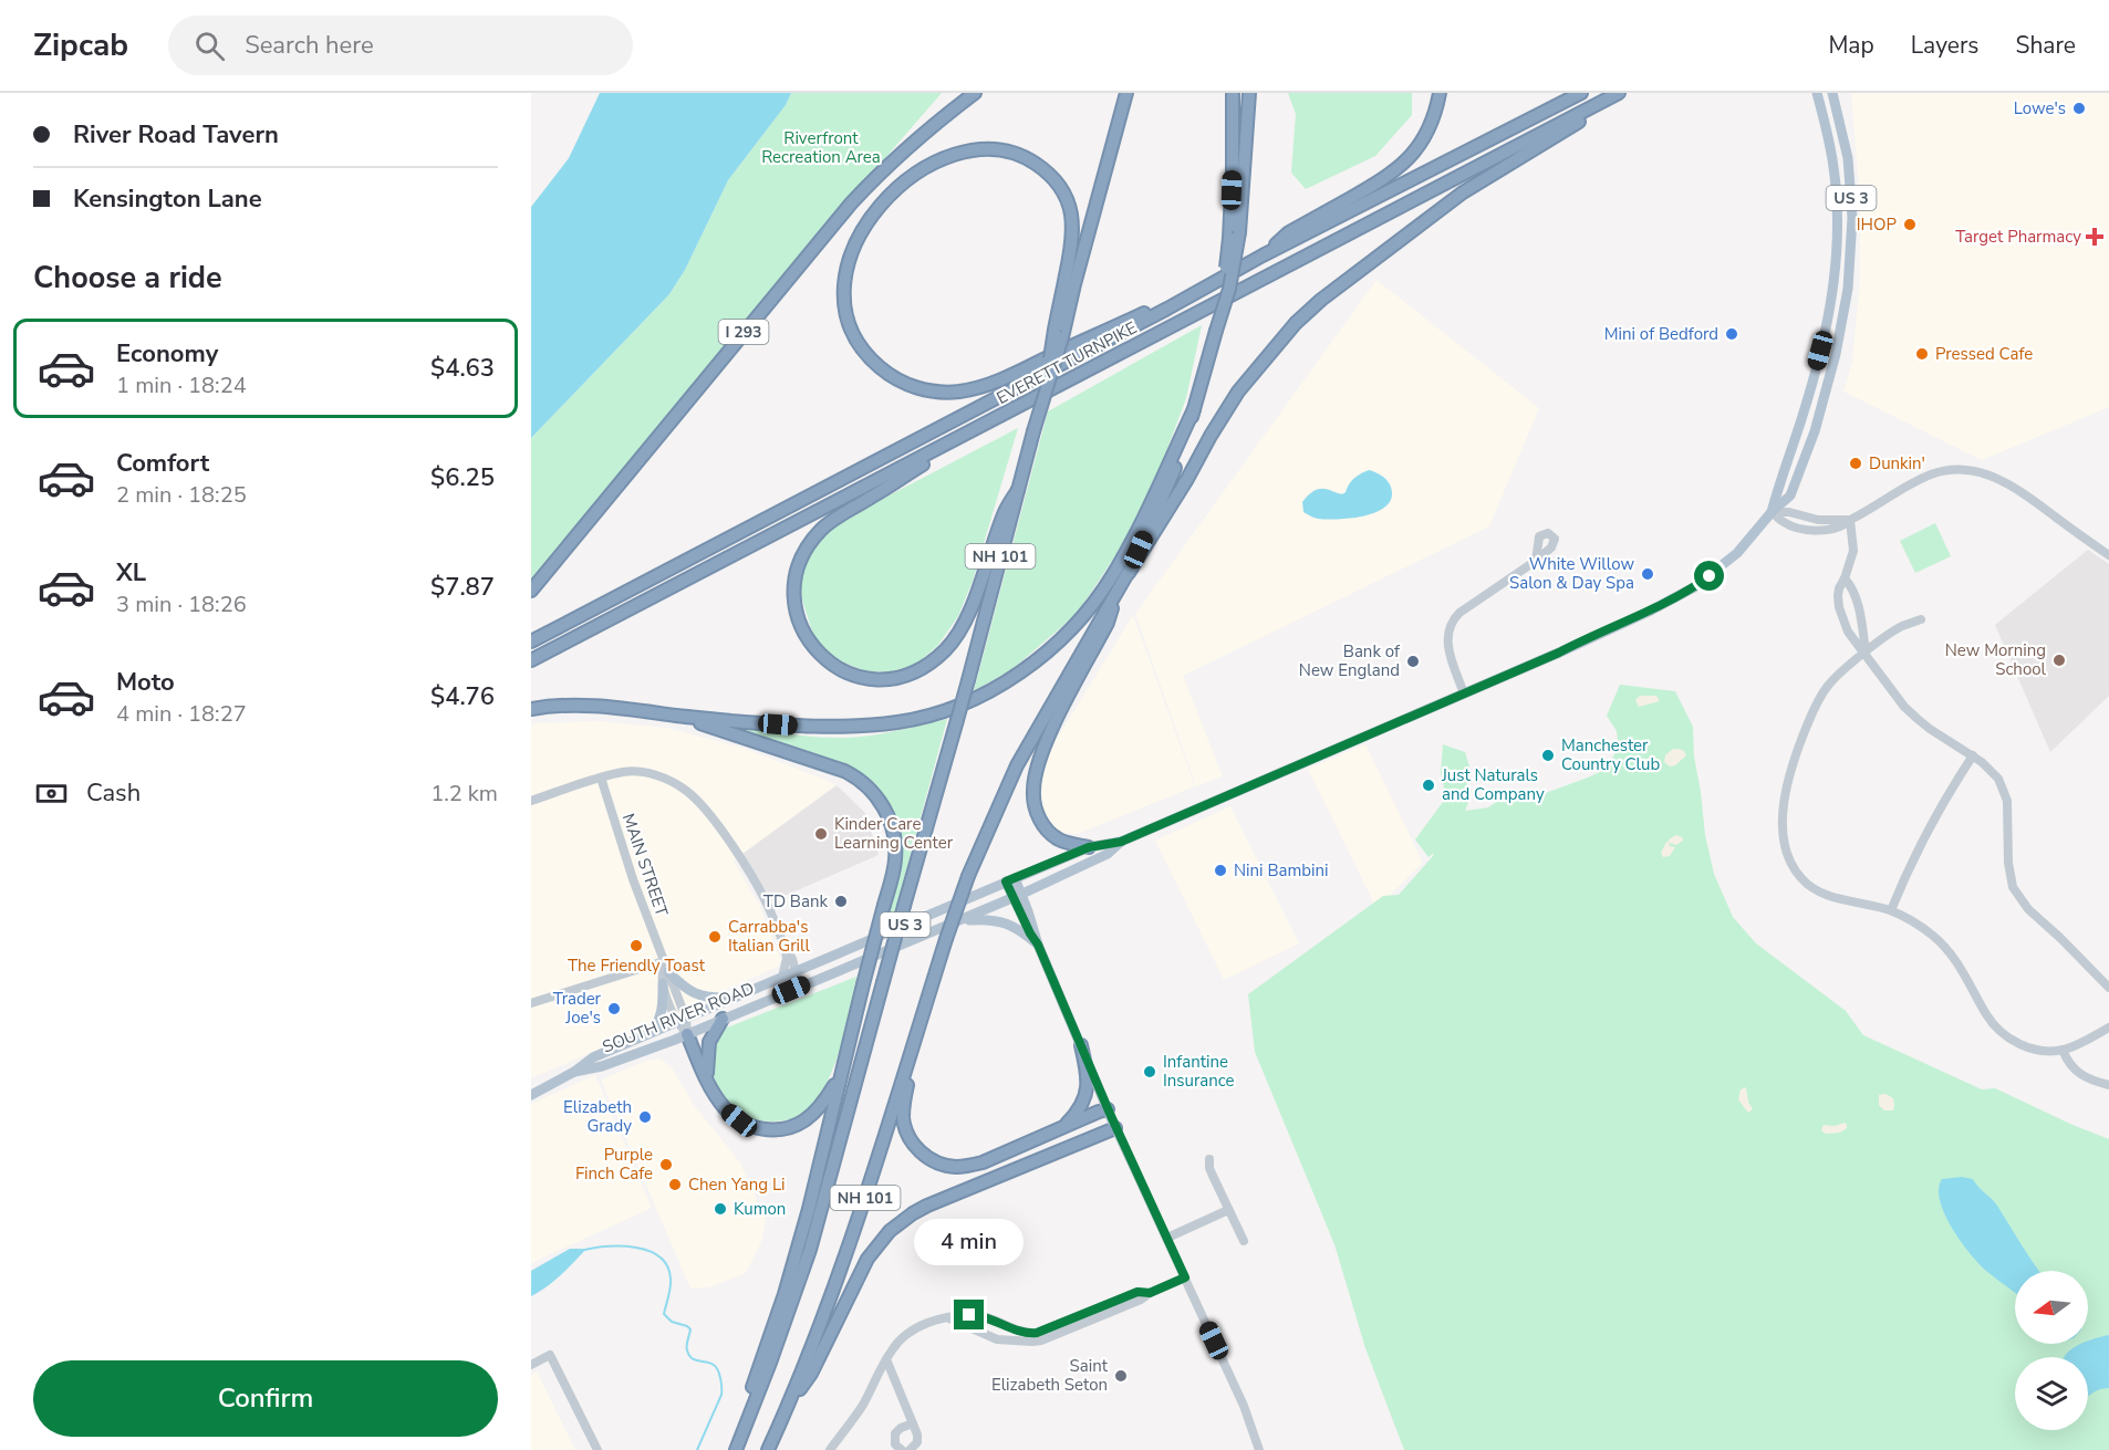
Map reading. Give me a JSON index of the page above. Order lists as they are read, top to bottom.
{
  "streets": {
    "highway": ["I 293", "EVERETT TURNPIKE", "NH 101"],
    "main road": ["US 3", "SOUTH RIVER ROAD"],
    "street": ["MAIN STREET"]
  },
  "crossings": [
    ["MAIN STREET", "SOUTH RIVER ROAD"]
  ],
  "parks": ["Riverfront Recreation Area"],
  "places": {
    "other": [
      "Lowe's",
      "IHOP",
      "Mini of Bedford",
      "Pressed Cafe",
      "Dunkin'",
      "White Willow Salon & Day Spa",
      "New Morning School",
      "Bank of New England",
      "Manchester Country Club",
      "Just Naturals and Company",
      "Kinder Care Learning Center",
      "Nini Bambini",
      "TD Bank",
      "Carrabba's Italian Grill",
      "The Friendly Toast",
      "Trader Joe's",
      "Infantine Insurance",
      "Elizabeth Grady",
      "Purple Finch Cafe",
      "Chen Yang Li",
      "Kumon",
      "Saint Elizabeth Seton"
    ],
    "health": ["Target Pharmacy"]
  },
  "north": "left",
  "page": {
    "header": "Zipcab",
    "search": "Search here",
    "nav": ["Map", "Layers", "Share"],
    "banner": ["River Road Tavern", "Kensington Lane"],
    "heading": "Choose a ride",
    "list": [
      {
        "name": "Economy",
        "note": "1 min · 18:24",
        "value": "$4.63"
      },
      {
        "name": "Comfort",
        "note": "2 min · 18:25",
        "value": "$6.25"
      },
      {
        "name": "XL",
        "note": "3 min · 18:26",
        "value": "$7.87"
      },
      {
        "name": "Moto",
        "note": "4 min · 18:27",
        "value": "$4.76"
      }
    ],
    "pay": ["Cash", "1.2 km"],
    "bubble": "4 min",
    "buttons": "Confirm"
  }
}
